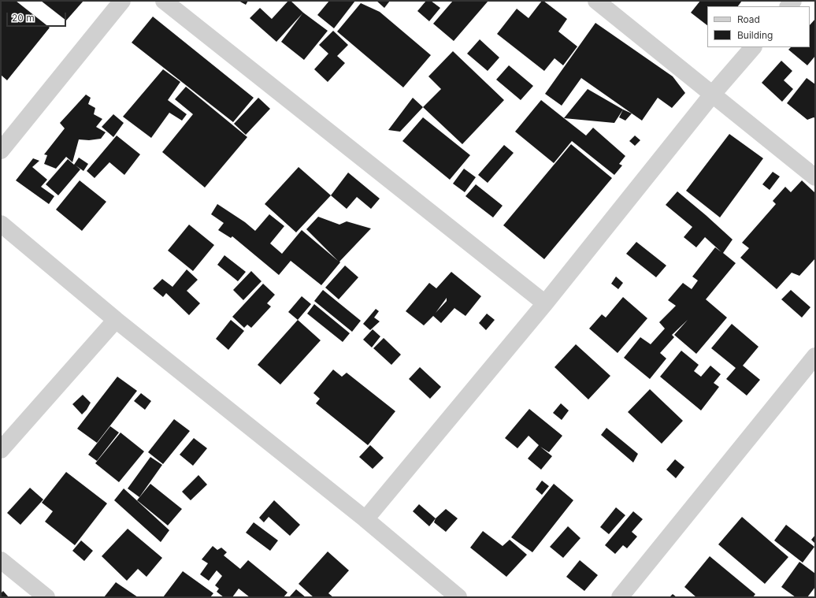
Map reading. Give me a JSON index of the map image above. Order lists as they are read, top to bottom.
{
  "legend": ["Road", "Building"],
  "scale_bar": "20 m"
}
